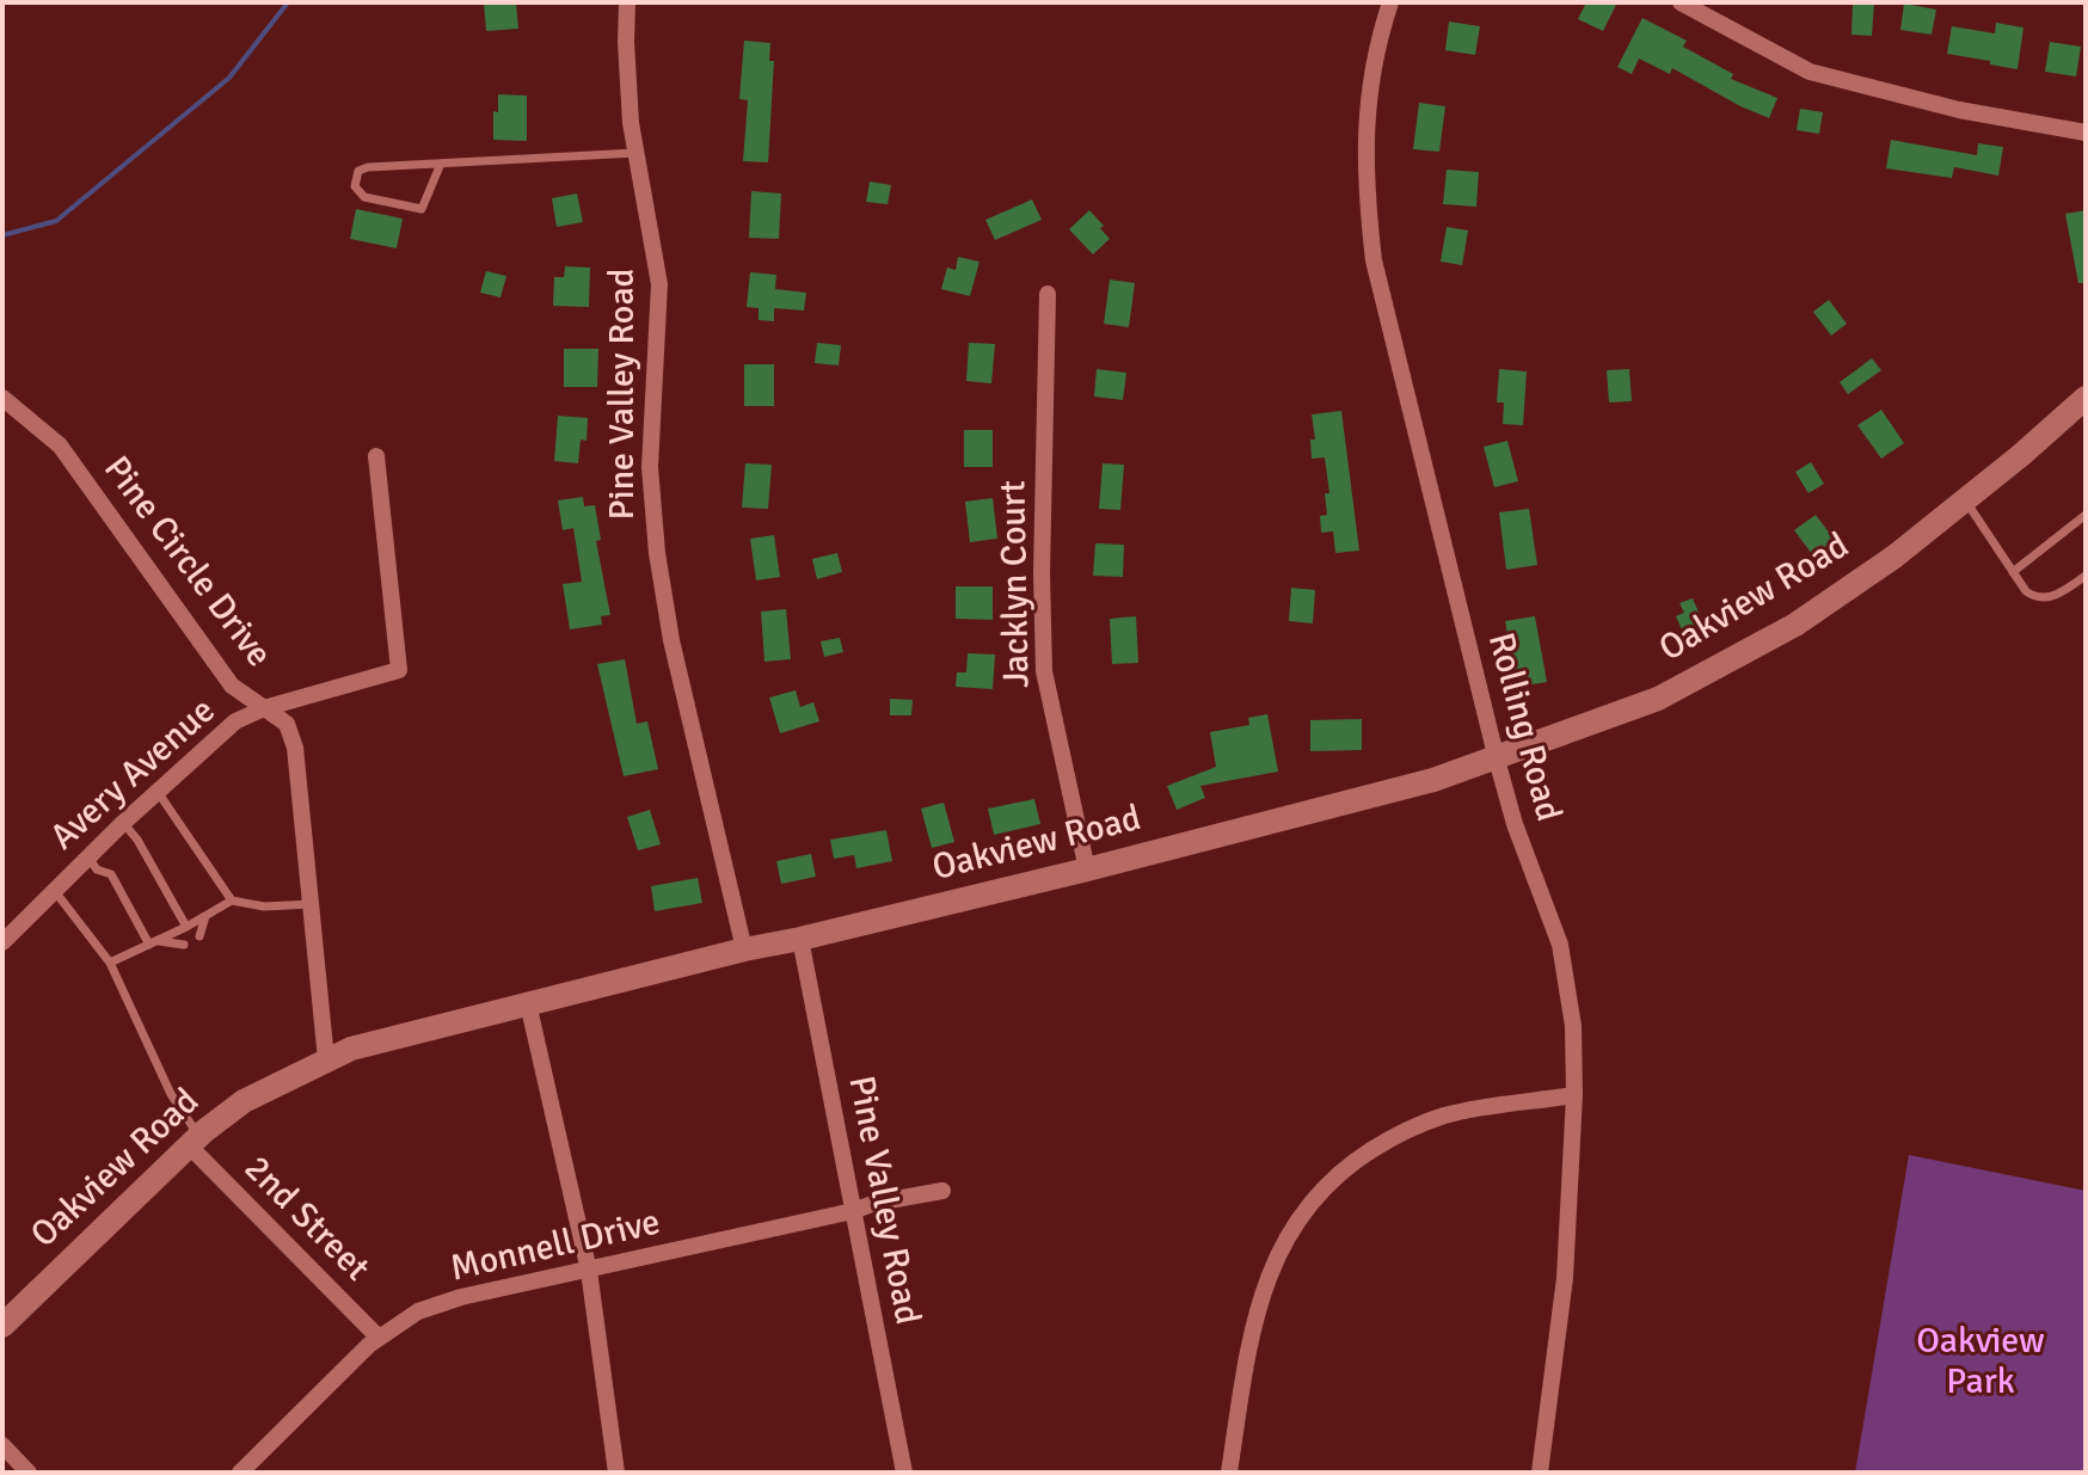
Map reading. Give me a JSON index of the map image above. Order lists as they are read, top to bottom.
{
  "streets": {
    "street": [
      "Pine Valley Road",
      "Pine Circle Drive",
      "Jacklyn Court",
      "Oakview Road",
      "Rolling Road",
      "Avery Avenue",
      "2nd Street",
      "Monnell Drive"
    ]
  },
  "crossings": [
    ["Pine Valley Road", "Oakview Road"],
    ["Pine Valley Road", "Monnell Drive"],
    ["Pine Circle Drive", "Oakview Road"],
    ["Pine Circle Drive", "Avery Avenue"],
    ["Jacklyn Court", "Oakview Road"],
    ["Oakview Road", "Rolling Road"],
    ["Oakview Road", "2nd Street"],
    ["2nd Street", "Monnell Drive"]
  ],
  "parks": ["Oakview Park"]
}
